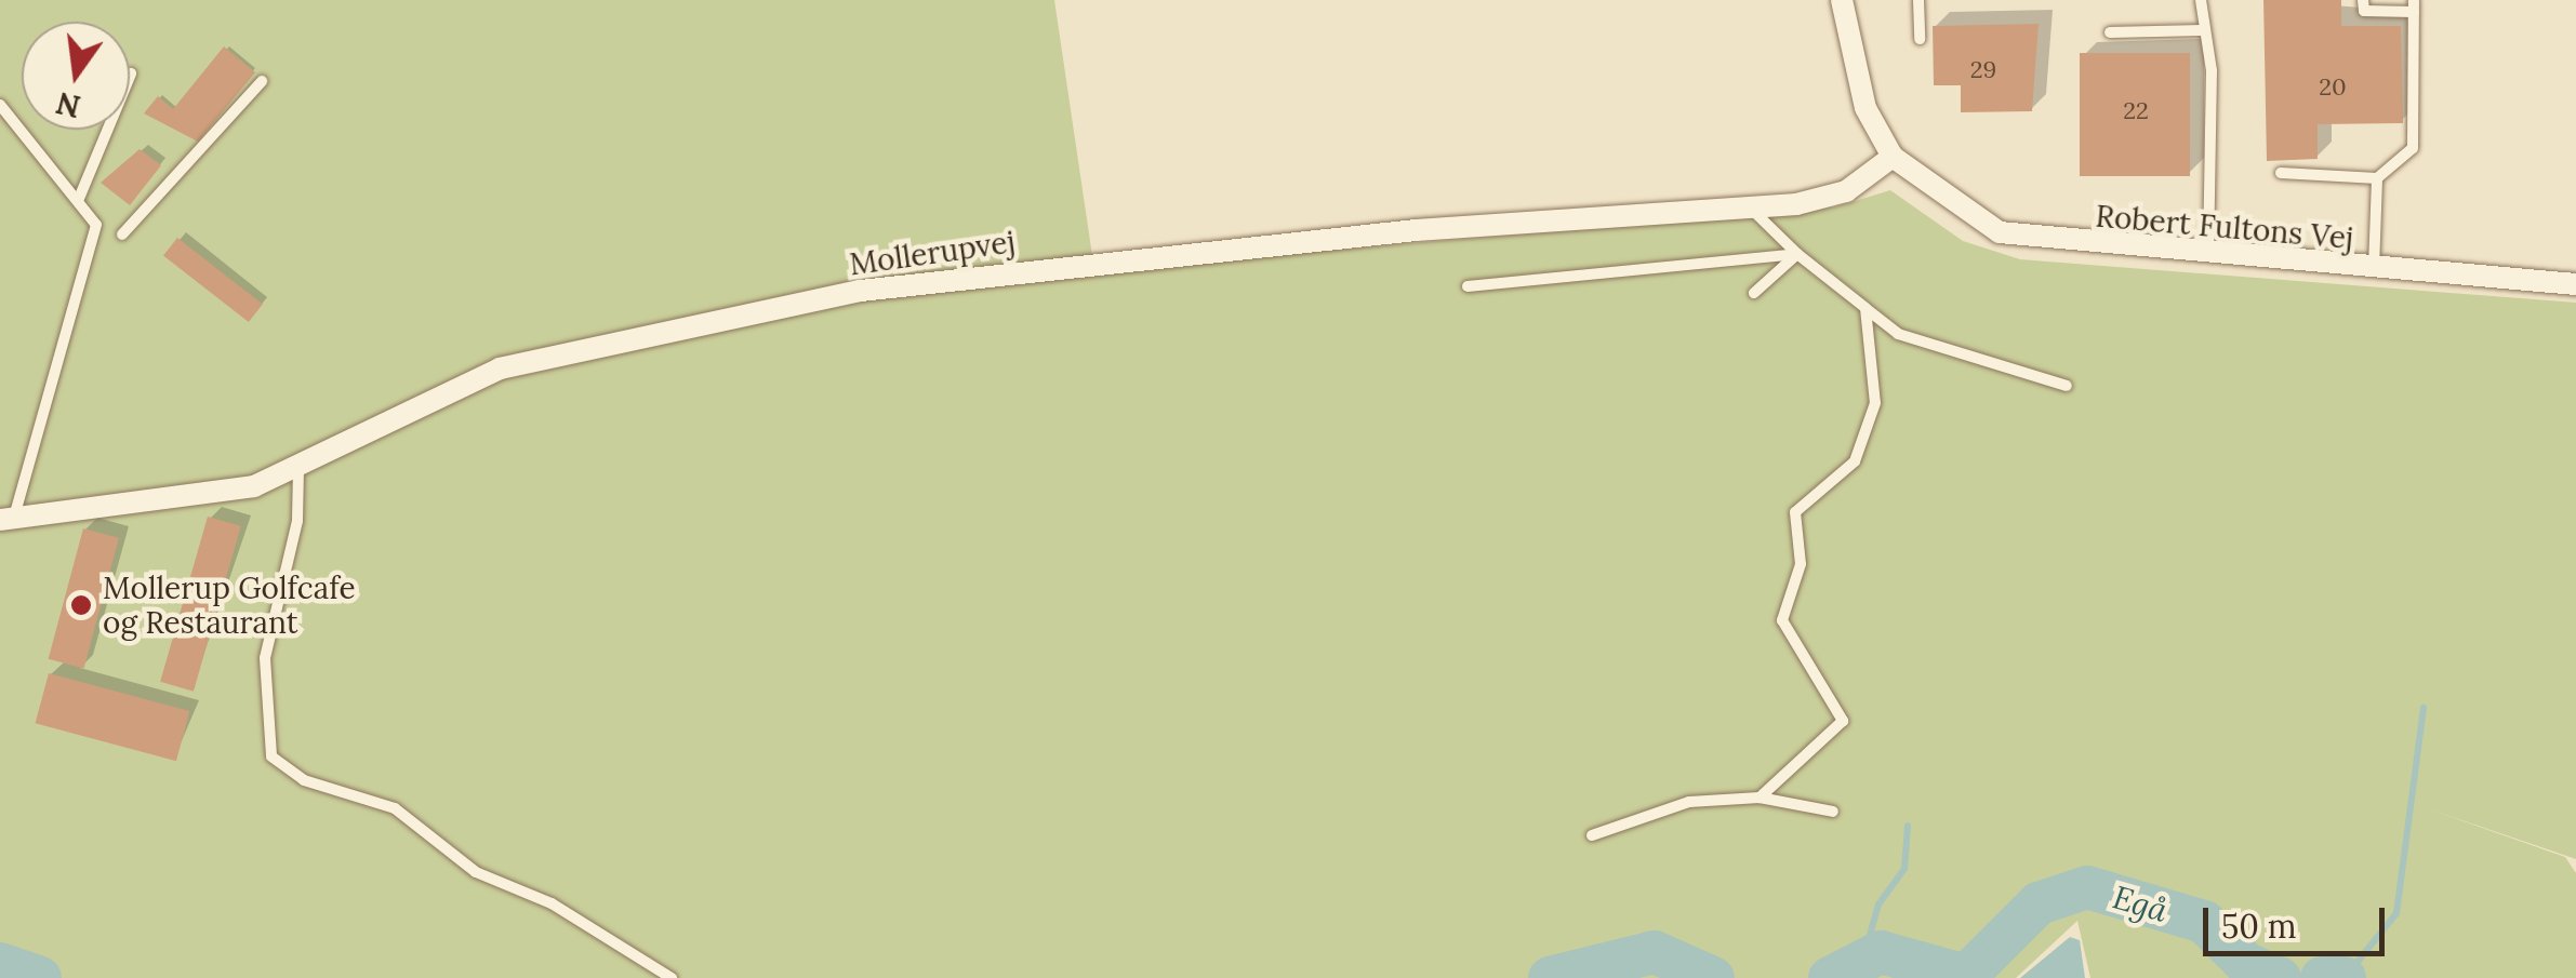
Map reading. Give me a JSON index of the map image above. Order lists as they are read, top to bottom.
{
  "streets": {
    "street": ["Robert Fultons Vej", "Mollerupvej"]
  },
  "crossings": [
    ["Robert Fultons Vej", "Mollerupvej"]
  ],
  "water": ["Egå"],
  "places": ["Mollerup Golfcafe og Restaurant"],
  "house_numbers": ["29", "20", "22"],
  "scale_bar": "50 m",
  "north": "bottom"
}
